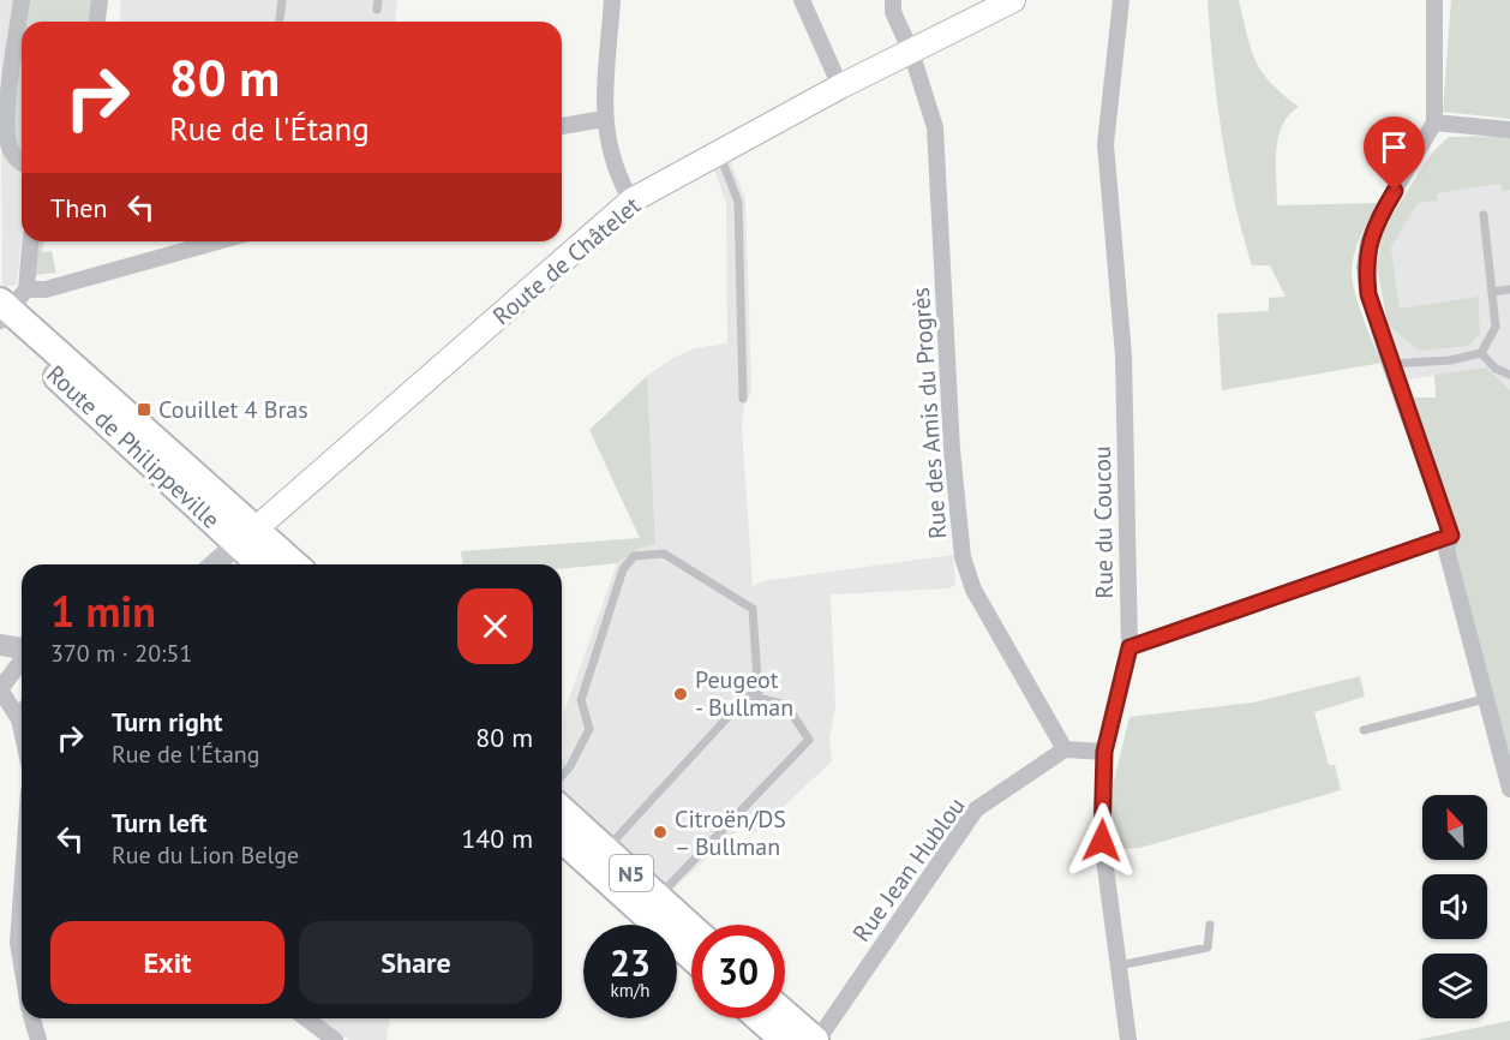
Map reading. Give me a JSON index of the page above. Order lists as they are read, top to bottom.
{
  "streets": {
    "main road": ["Route de Châtelet", "Route de Philippeville", "N5"],
    "street": ["Rue des Amis du Progrès", "Rue du Coucou", "Rue Jean Hublou"]
  },
  "crossings": [
    ["Route de Châtelet", "Rue des Amis du Progrès"],
    ["Route de Châtelet", "Route de Philippeville"],
    ["Rue des Amis du Progrès", "Rue Jean Hublou"]
  ],
  "places": {
    "transit": ["Couillet 4 Bras"],
    "other": ["Peugeot - Bullman", "Citroën/DS – Bullman"]
  },
  "north": "top left",
  "page": {
    "turn": ["80 m", "Rue de l'Étang"],
    "then": "Then",
    "heading": ["1 min", "370 m · 20:51"],
    "list": [
      {
        "name": "Turn right",
        "note": "Rue de l'Étang",
        "value": "80 m"
      },
      {
        "name": "Turn left",
        "note": "Rue du Lion Belge",
        "value": "140 m"
      }
    ],
    "buttons": ["Exit", "Share"],
    "speed": "23 km/h",
    "limit": "30"
  }
}
